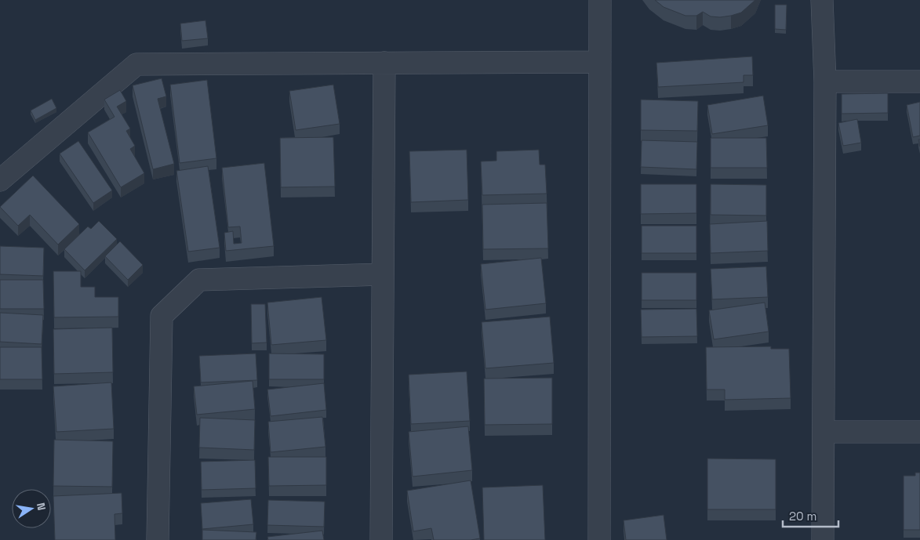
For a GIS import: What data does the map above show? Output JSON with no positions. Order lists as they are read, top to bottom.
{
  "scale_bar": "20 m",
  "north": "right"
}
